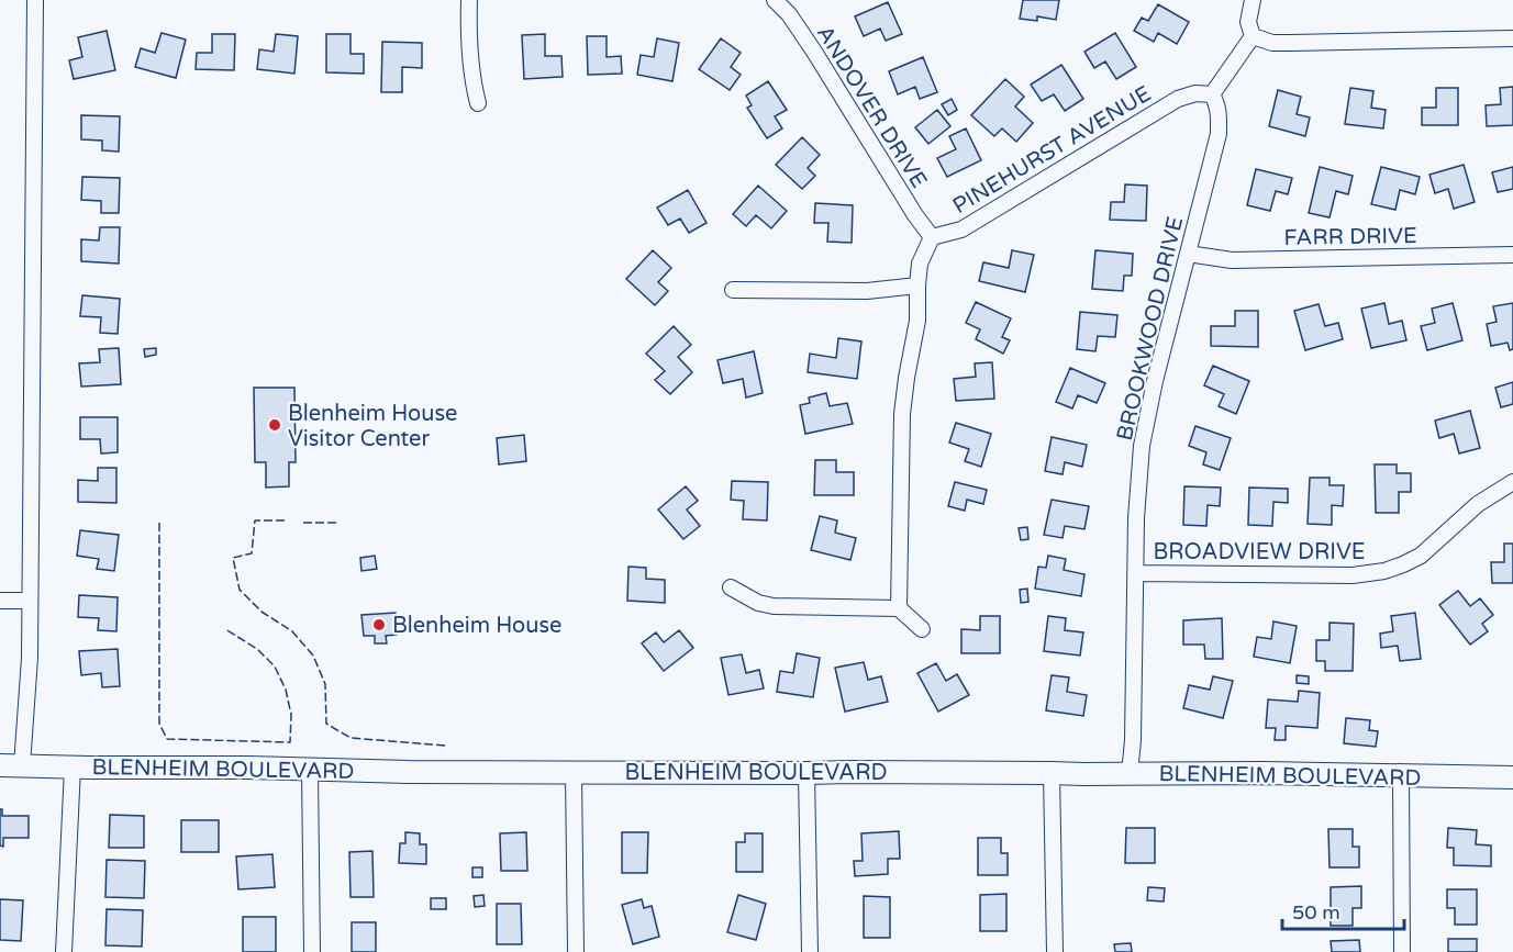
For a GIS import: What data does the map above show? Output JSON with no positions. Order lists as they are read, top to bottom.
{
  "streets": {
    "main road": ["BLENHEIM BOULEVARD"],
    "street": [
      "ANDOVER DRIVE",
      "PINEHURST AVENUE",
      "FARR DRIVE",
      "BROOKWOOD DRIVE",
      "BROADVIEW DRIVE"
    ]
  },
  "crossings": [
    ["ANDOVER DRIVE", "PINEHURST AVENUE"],
    ["PINEHURST AVENUE", "BROOKWOOD DRIVE"],
    ["FARR DRIVE", "BROOKWOOD DRIVE"],
    ["BROOKWOOD DRIVE", "BROADVIEW DRIVE"],
    ["BROOKWOOD DRIVE", "BLENHEIM BOULEVARD"]
  ],
  "places": ["Blenheim House Visitor Center", "Blenheim House"],
  "scale_bar": "50 m"
}
